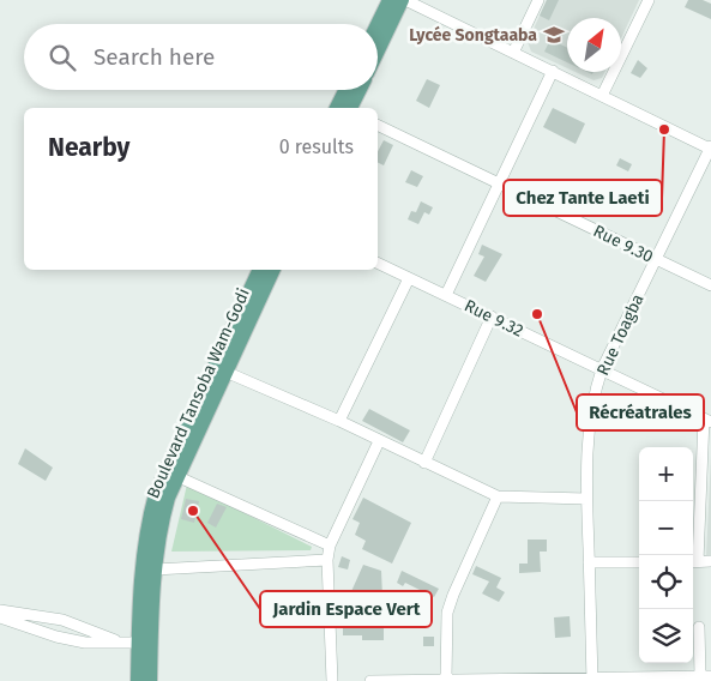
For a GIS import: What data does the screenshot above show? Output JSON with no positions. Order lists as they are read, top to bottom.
{
  "streets": {
    "main road": ["Boulevard Tansoba Wam-Godi"],
    "street": ["Rue 9.30", "Rue 9.32", "Rue Toagba"]
  },
  "crossings": [
    ["Rue 9.30", "Rue Toagba"],
    ["Rue 9.32", "Rue Toagba"]
  ],
  "places": {
    "school or university": ["Lycée Songtaaba"],
    "other": ["Chez Tante Laeti", "Récréatrales", "Jardin Espace Vert"]
  },
  "north": "top right",
  "page": {
    "search": "Search here",
    "heading": ["Nearby", "0 results"],
    "map_buttons": ["+", "−"]
  }
}
